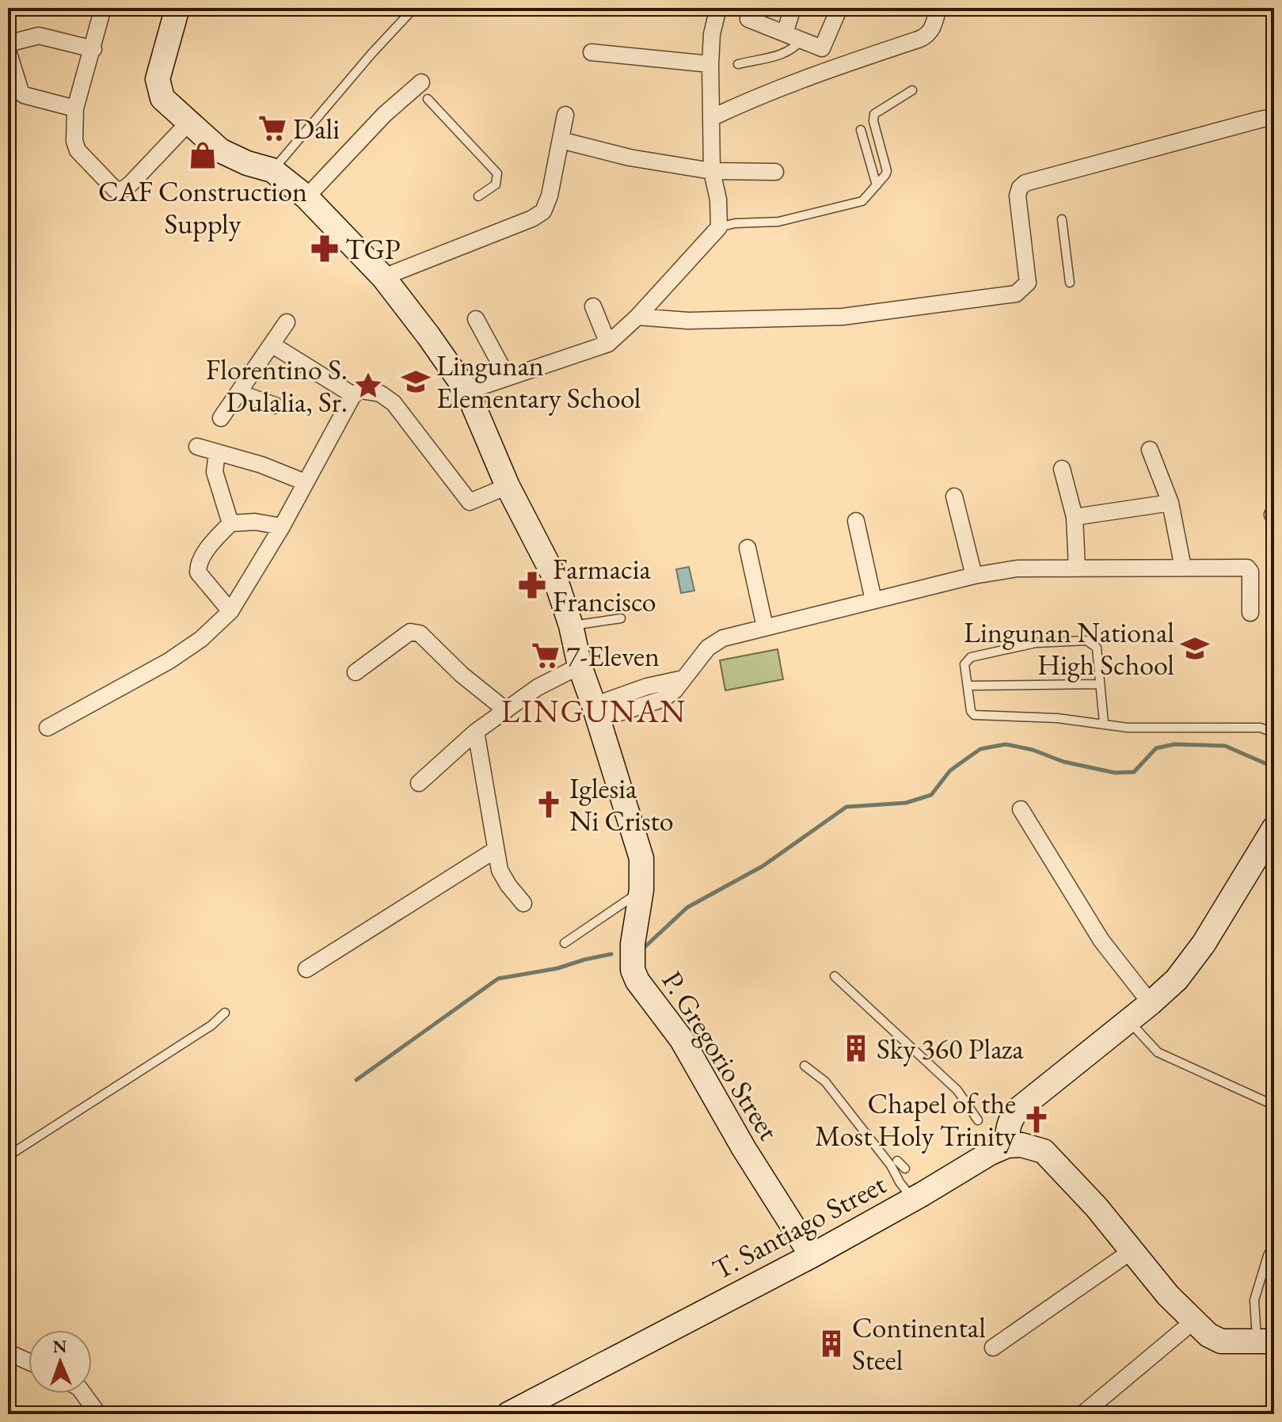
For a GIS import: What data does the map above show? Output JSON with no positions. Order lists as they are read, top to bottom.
{
  "streets": {
    "street": ["P. Gregorio Street", "T. Santiago Street"]
  },
  "crossings": [
    ["P. Gregorio Street", "T. Santiago Street"]
  ],
  "districts": ["LINGUNAN"],
  "places": {
    "supermarket": ["Dali", "7-Eleven"],
    "shop": ["CAF Construction Supply"],
    "pharmacy": ["TGP", "Farmacia Francisco"],
    "school or university": ["Lingunan Elementary School", "Lingunan National High School"],
    "place": ["Florentino S. Dulalia, Sr."],
    "church": ["Iglesia Ni Cristo", "Chapel of the Most Holy Trinity"],
    "building": ["Sky 360 Plaza", "Continental Steel"]
  },
  "north": "top"
}
